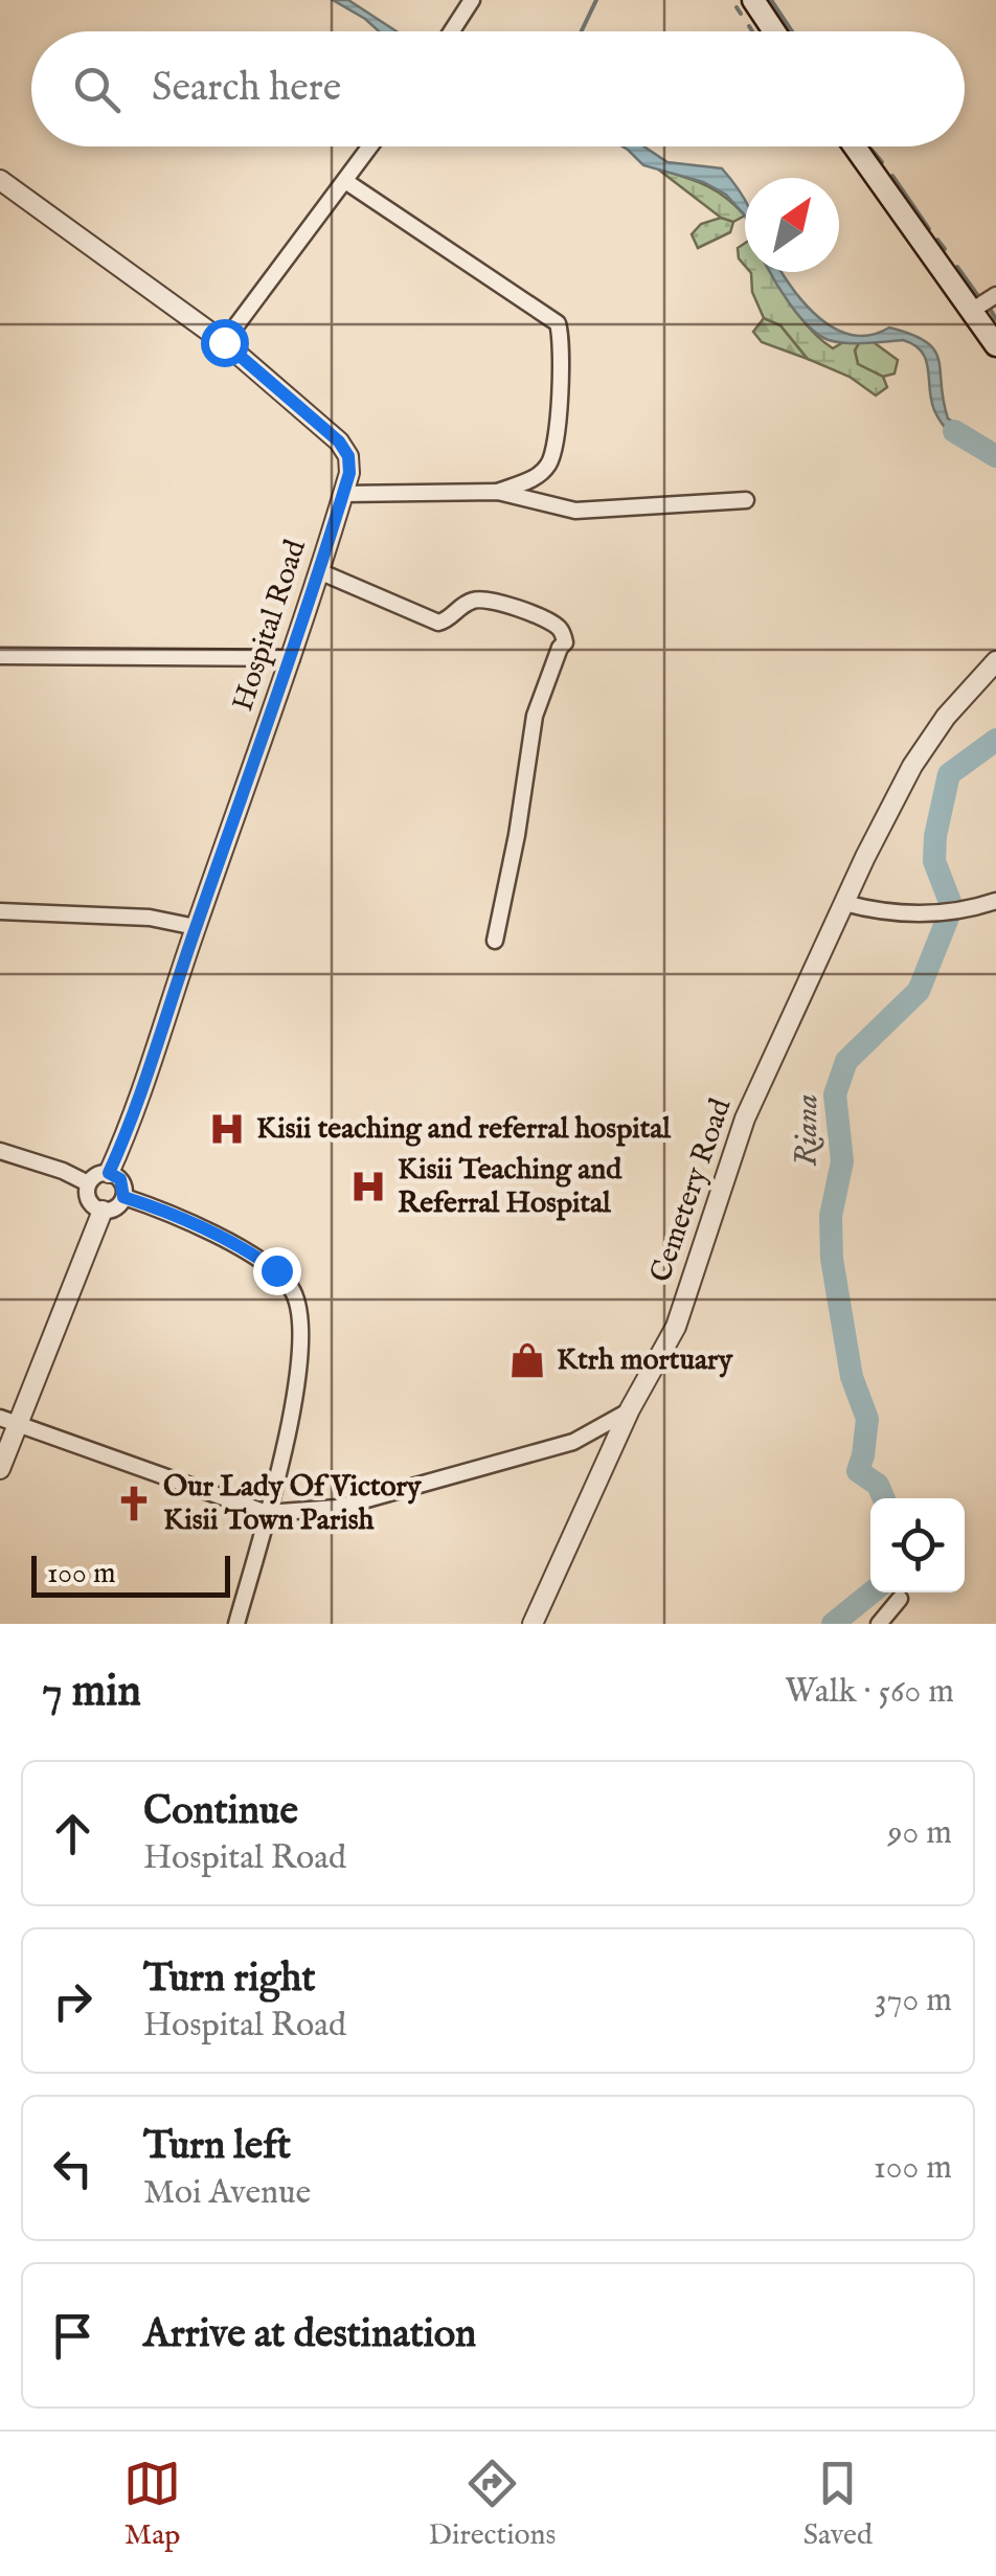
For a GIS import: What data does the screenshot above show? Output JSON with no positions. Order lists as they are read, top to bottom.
{
  "streets": {
    "street": ["Hospital Road", "Cemetery Road"]
  },
  "water": ["Riana"],
  "places": {
    "hospital": ["Kisii teaching and referral hospital", "Kisii Teaching and Referral Hospital"],
    "shop": ["Ktrh mortuary"],
    "church": ["Our Lady Of Victory Kisii Town Parish"]
  },
  "scale_bar": "100 m",
  "north": "top right",
  "page": {
    "search": "Search here",
    "scale": "100 m",
    "heading": ["7 min", "Walk · 560 m"],
    "list": [
      ["Continue", "Hospital Road", "90 m"],
      ["Turn right", "Hospital Road", "370 m"],
      ["Turn left", "Moi Avenue", "100 m"],
      "Arrive at destination"
    ],
    "nav": ["Map", "Directions", "Saved"]
  }
}
